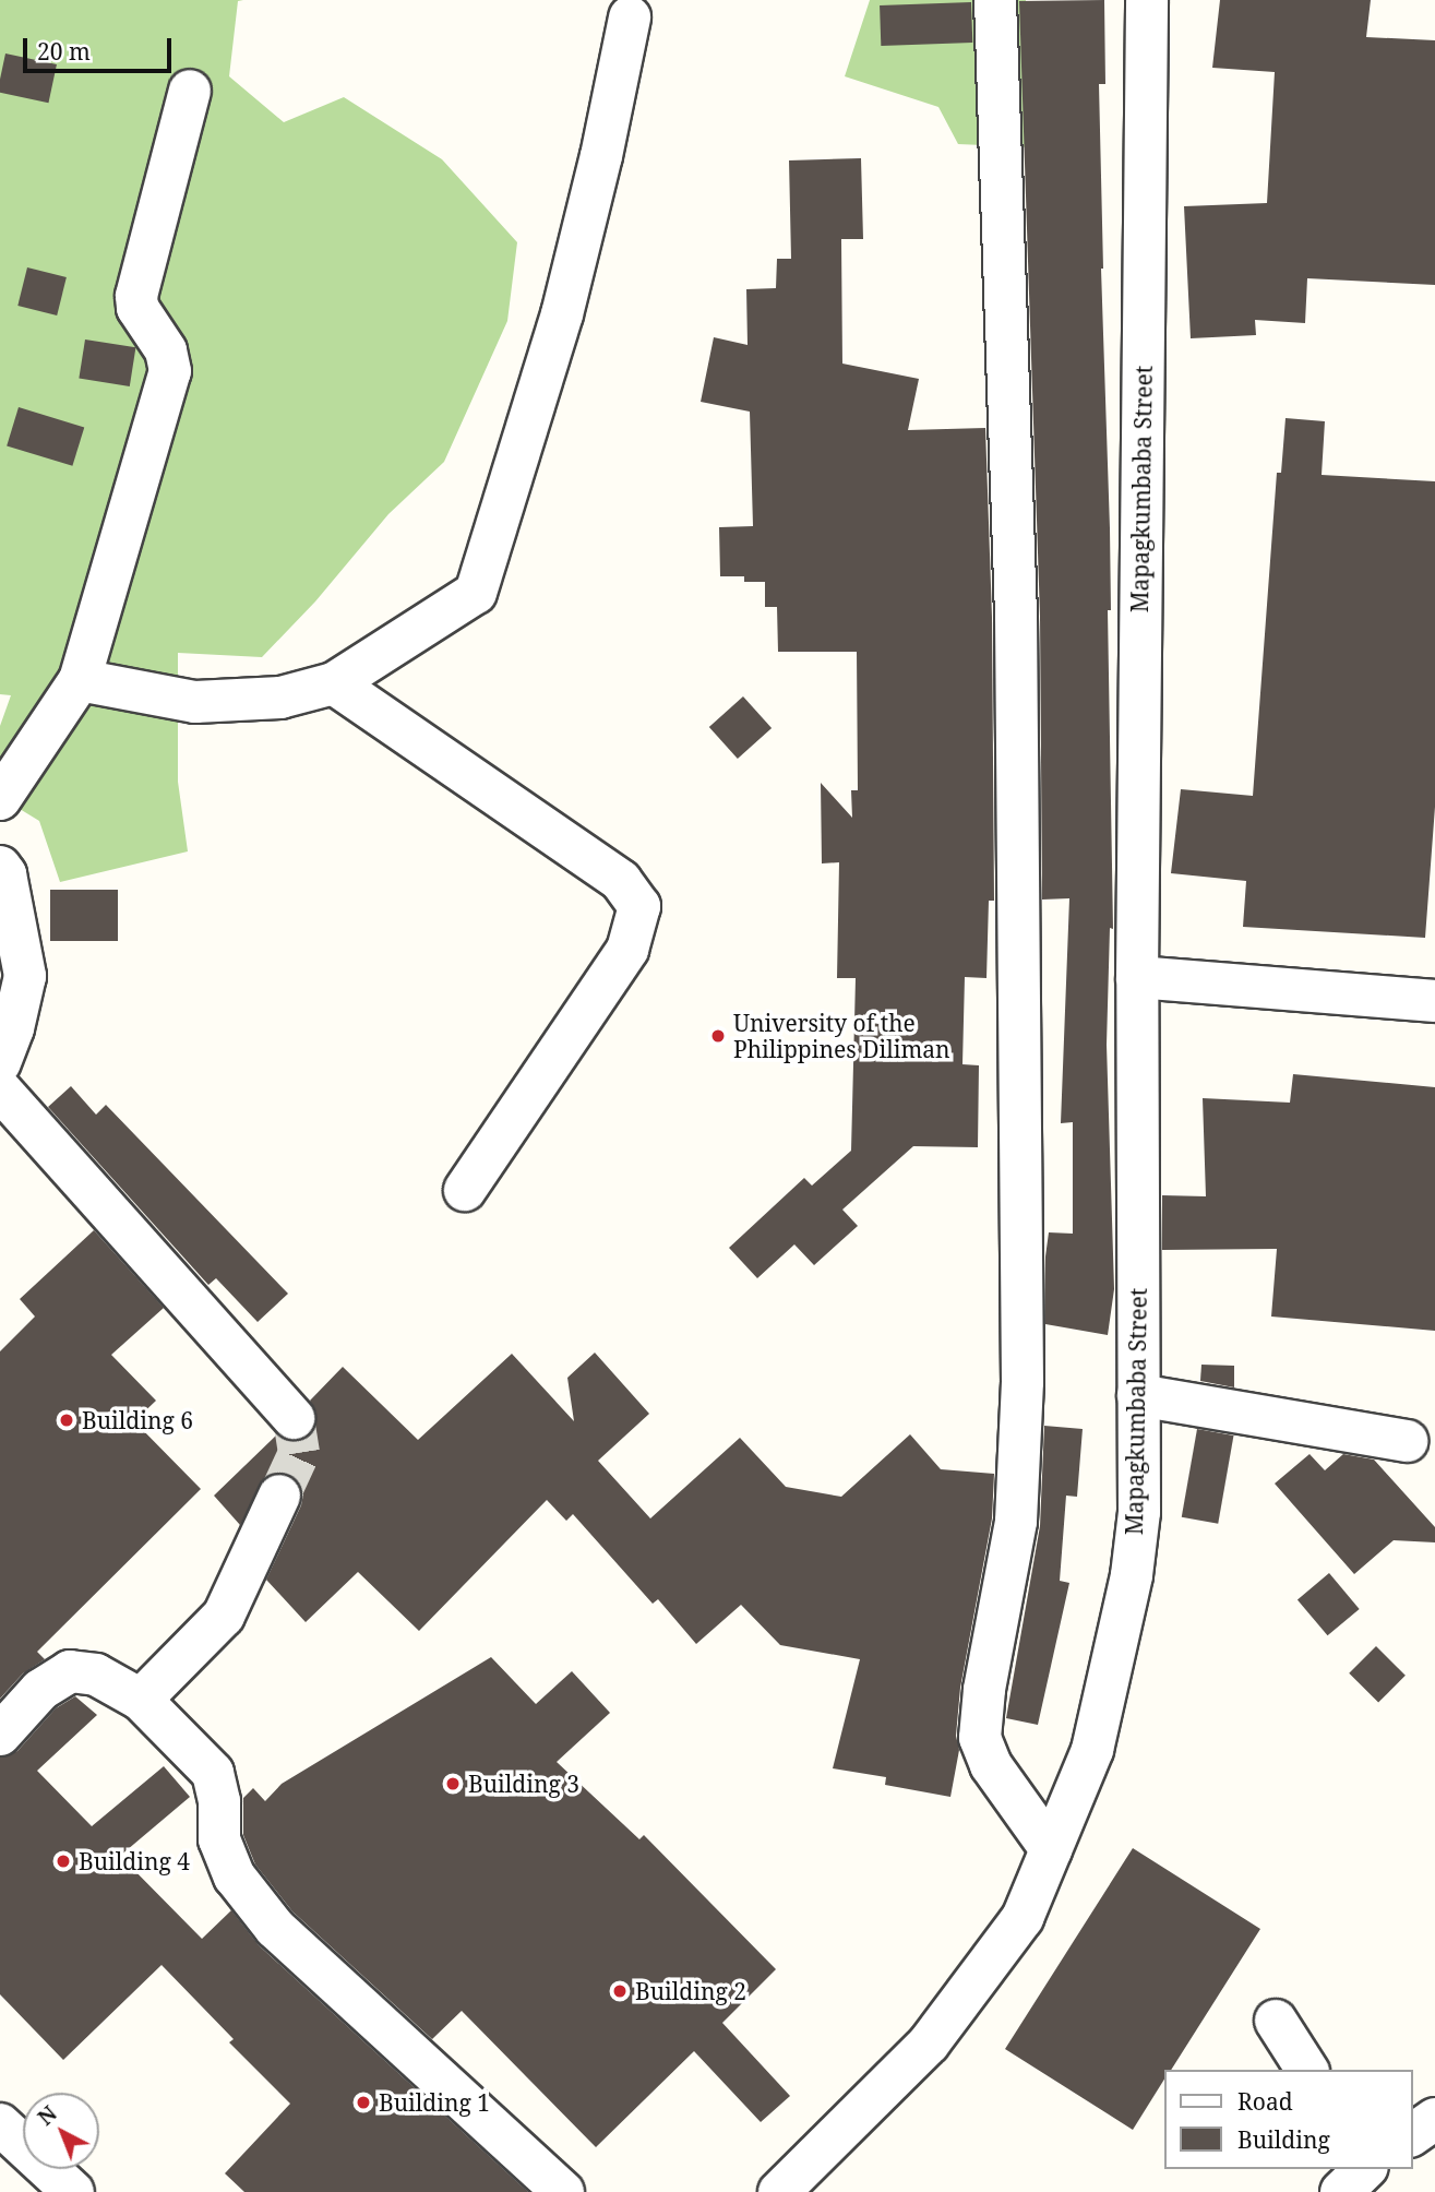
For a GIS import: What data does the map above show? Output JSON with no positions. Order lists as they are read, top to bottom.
{
  "streets": {
    "street": ["Mapagkumbaba Street"]
  },
  "places": [
    "University of the Philippines Diliman",
    "Building 6",
    "Building 3",
    "Building 4",
    "Building 2",
    "Building 1"
  ],
  "legend": ["Road", "Building"],
  "scale_bar": "20 m",
  "north": "top left"
}
